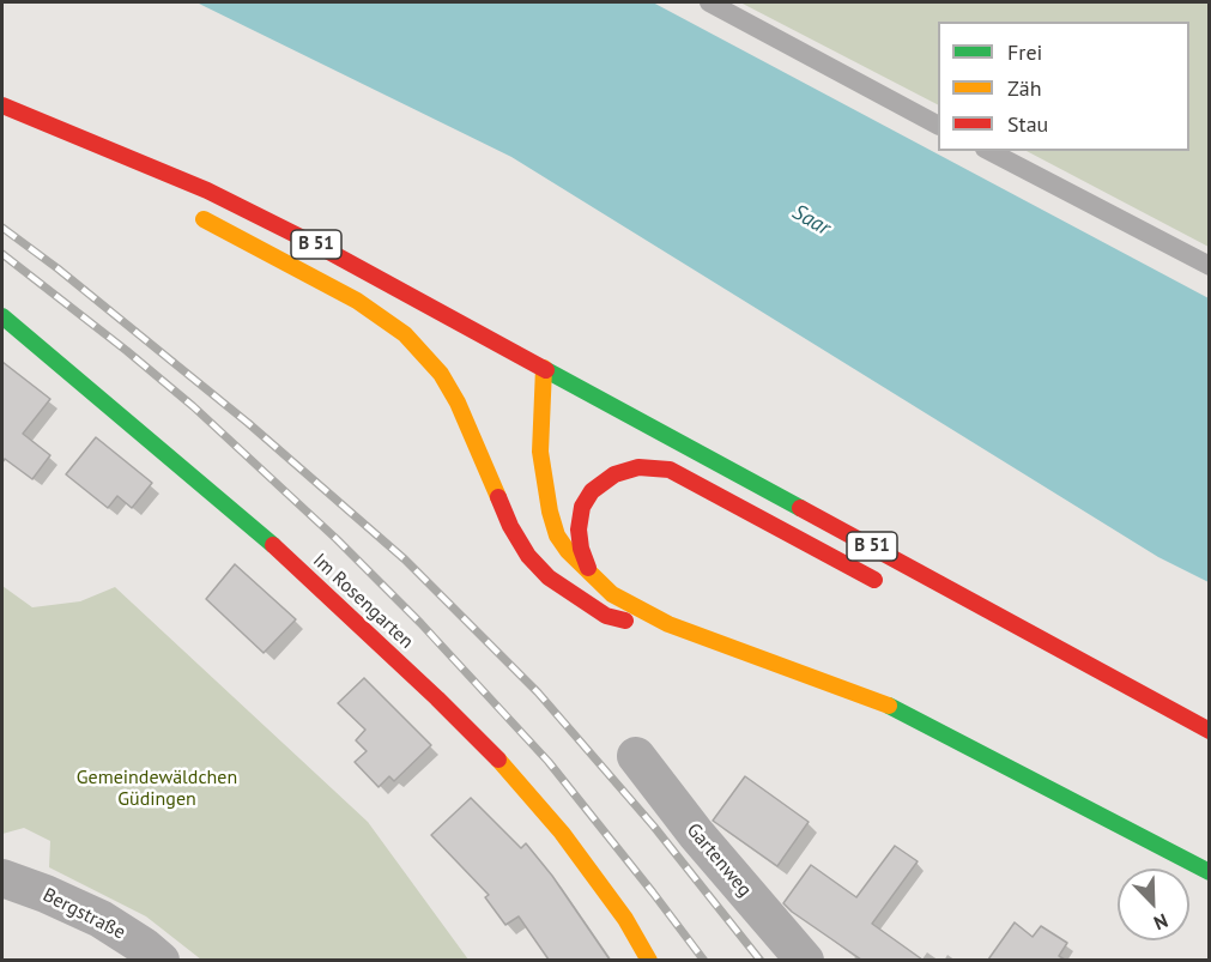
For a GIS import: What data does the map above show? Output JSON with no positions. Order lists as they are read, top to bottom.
{
  "streets": {
    "main road": ["B 51", "Im Rosengarten"],
    "street": ["Gartenweg", "Bergstraße"]
  },
  "water": ["Saar"],
  "parks": ["Gemeindewäldchen Güdingen"],
  "legend": ["Frei", "Zäh", "Stau"],
  "north": "bottom right"
}
